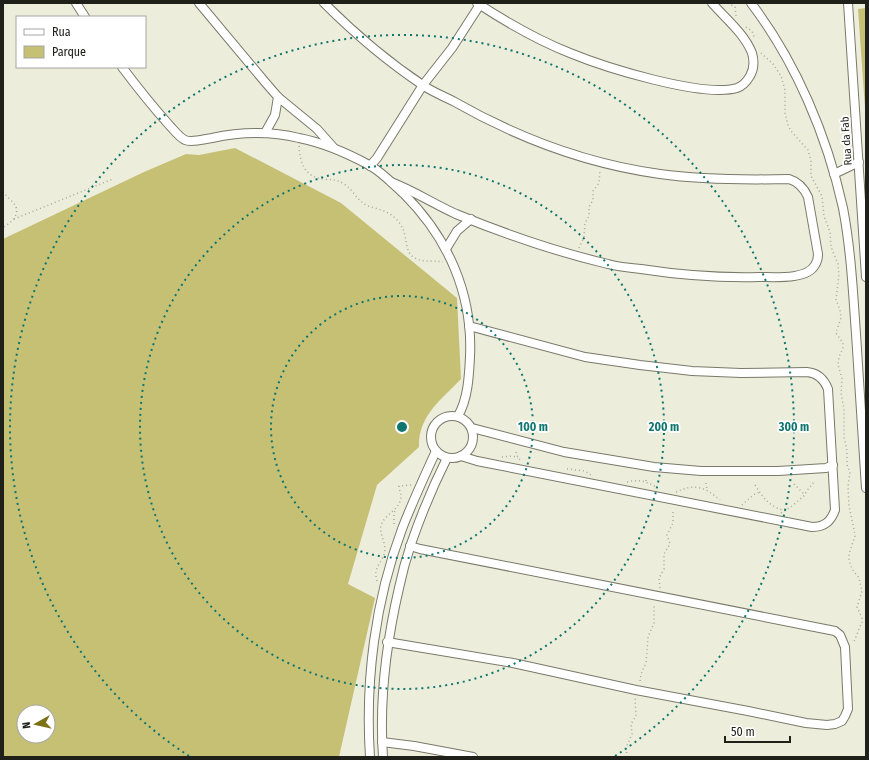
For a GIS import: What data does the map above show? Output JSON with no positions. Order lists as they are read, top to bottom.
{
  "streets": {
    "street": ["Rua da Fab"]
  },
  "legend": ["Rua", "Parque"],
  "scale_bar": "50 m",
  "north": "left",
  "rings": ["100 m", "200 m", "300 m"]
}
